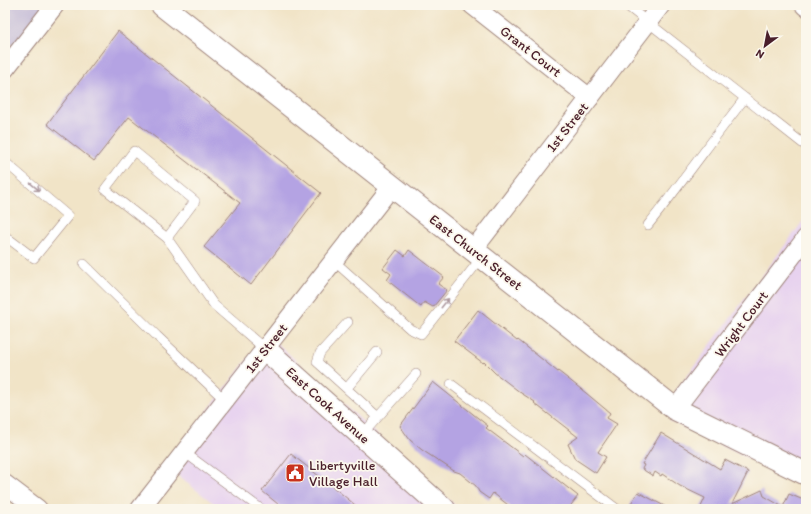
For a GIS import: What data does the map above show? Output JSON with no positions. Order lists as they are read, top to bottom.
{
  "streets": {
    "street": [
      "Grant Court",
      "1st Street",
      "East Church Street",
      "Wright Court",
      "East Cook Avenue"
    ]
  },
  "crossings": [
    ["Grant Court", "1st Street"],
    ["1st Street", "East Church Street"],
    ["1st Street", "East Cook Avenue"],
    ["East Church Street", "Wright Court"]
  ],
  "places": {
    "public building": ["Libertyville Village Hall"]
  },
  "north": "bottom left"
}
